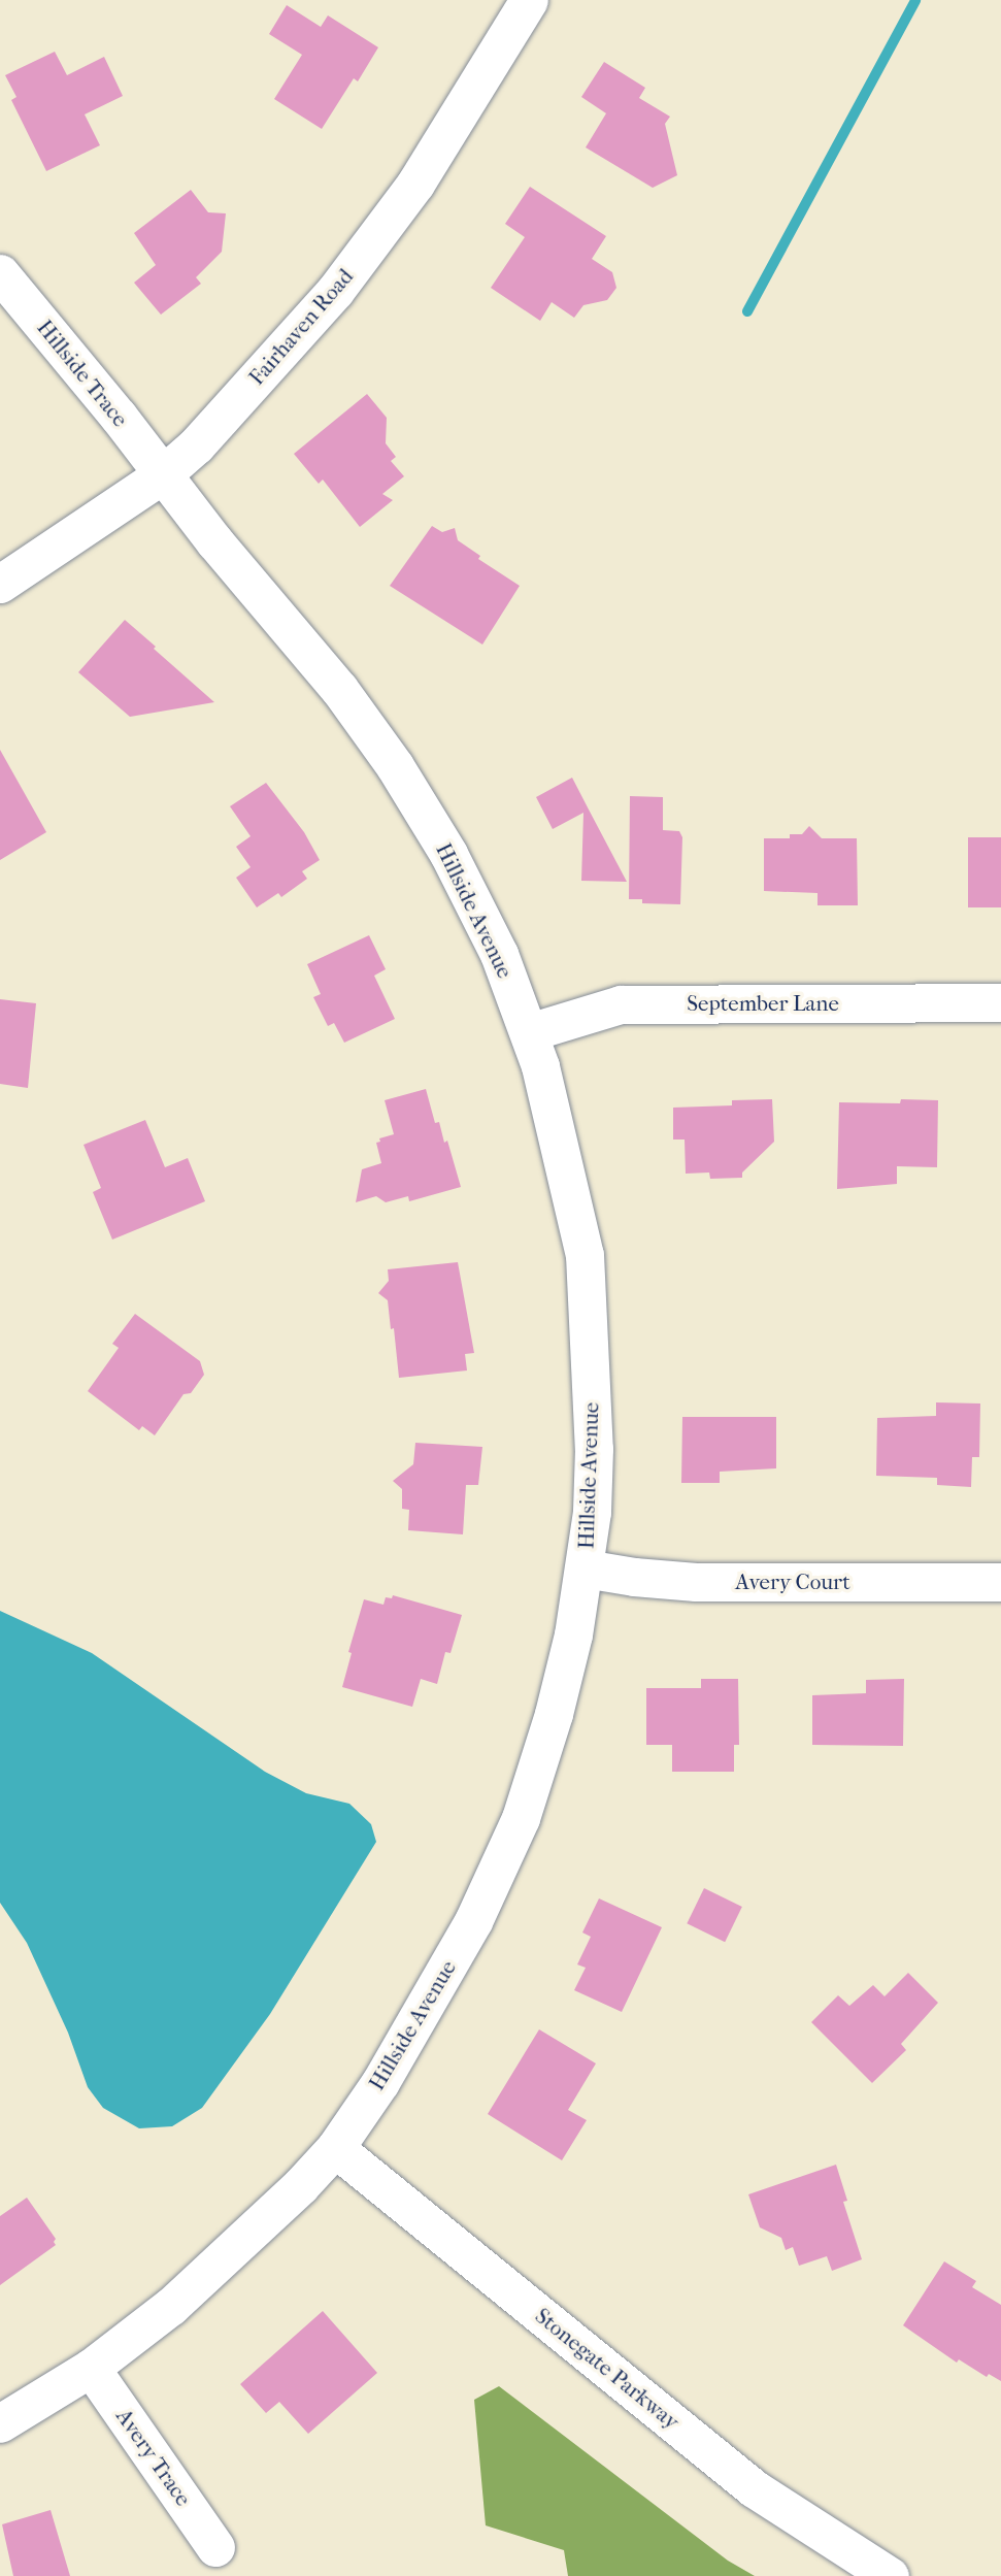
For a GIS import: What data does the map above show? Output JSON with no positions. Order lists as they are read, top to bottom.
{
  "streets": {
    "street": [
      "Fairhaven Road",
      "Hillside Trace",
      "Hillside Avenue",
      "September Lane",
      "Avery Court",
      "Stonegate Parkway",
      "Avery Trace"
    ]
  },
  "crossings": [
    ["Fairhaven Road", "Hillside Trace"],
    ["Fairhaven Road", "Hillside Avenue"],
    ["Hillside Trace", "Hillside Avenue"],
    ["Hillside Avenue", "September Lane"],
    ["Hillside Avenue", "Avery Court"],
    ["Hillside Avenue", "Stonegate Parkway"],
    ["Hillside Avenue", "Avery Trace"]
  ]
}
